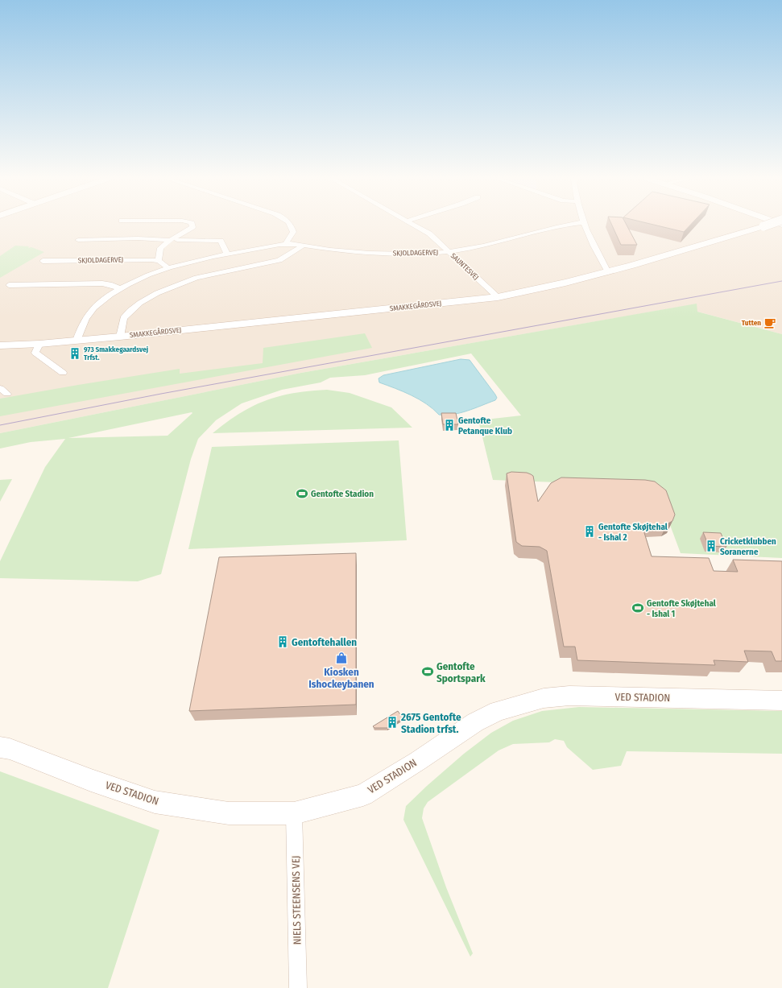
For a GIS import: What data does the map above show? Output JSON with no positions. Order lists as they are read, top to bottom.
{
  "streets": {
    "street": [
      "SKJOLDAGERVEJ",
      "SAUNTESVEJ",
      "SMAKKEGÅRDSVEJ",
      "VED STADION",
      "NIELS STEENSENS VEJ"
    ]
  },
  "crossings": [
    ["SKJOLDAGERVEJ", "SAUNTESVEJ"],
    ["SKJOLDAGERVEJ", "SMAKKEGÅRDSVEJ"],
    ["SAUNTESVEJ", "SMAKKEGÅRDSVEJ"],
    ["VED STADION", "NIELS STEENSENS VEJ"]
  ],
  "places": {
    "cafe": ["Tutten"],
    "building": [
      "973 Smakkegaardsvej Trfst.",
      "Gentofte Petanque Klub",
      "Gentofte Skøjtehal - Ishal 2",
      "Cricketklubben Soranerne",
      "Gentoftehallen",
      "2675 Gentofte Stadion trfst."
    ],
    "sports": ["Gentofte Stadion", "Gentofte Skøjtehal - Ishal 1", "Gentofte Sportspark"],
    "shop": ["Kiosken Ishockeybanen"]
  }
}
